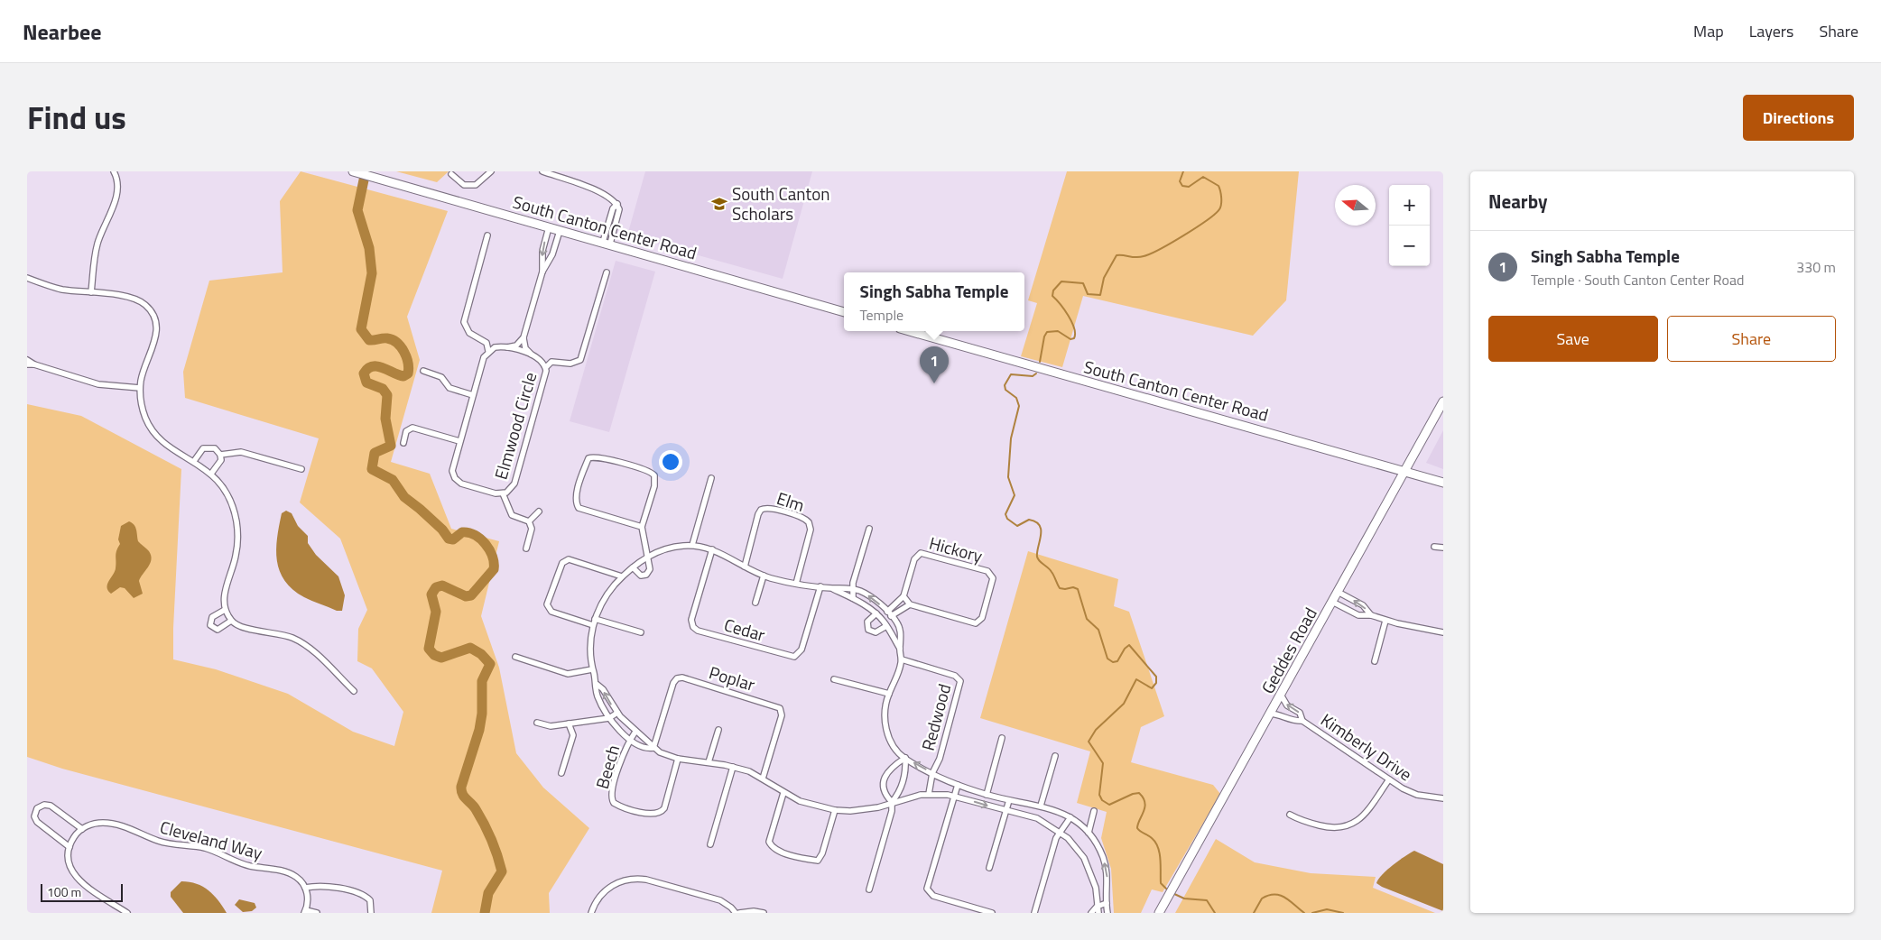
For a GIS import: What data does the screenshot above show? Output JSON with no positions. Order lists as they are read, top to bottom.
{
  "streets": {
    "main road": ["South Canton Center Road", "Geddes Road"],
    "street": [
      "Elmwood Circle",
      "Elm",
      "Hickory",
      "Cedar",
      "Poplar",
      "Redwood",
      "Kimberly Drive",
      "Beech",
      "Cleveland Way"
    ]
  },
  "crossings": [
    ["South Canton Center Road", "Geddes Road"],
    ["Geddes Road", "Kimberly Drive"]
  ],
  "places": {
    "school or university": ["South Canton Scholars"]
  },
  "scale_bar": "100 m",
  "north": "left",
  "page": {
    "header": "Nearbee",
    "nav": ["Map", "Layers", "Share"],
    "title": "Find us",
    "buttons": [
      "Directions",
      ["Save", "Share"]
    ],
    "heading": "Nearby",
    "map_buttons": ["+", "−"],
    "list": [
      {
        "mark": "1",
        "name": "Singh Sabha Temple",
        "note": "Temple · South Canton Center Road",
        "value": "330 m"
      }
    ],
    "popup": ["Singh Sabha Temple", "Temple"],
    "pins": "1",
    "scale": "100 m"
  }
}
